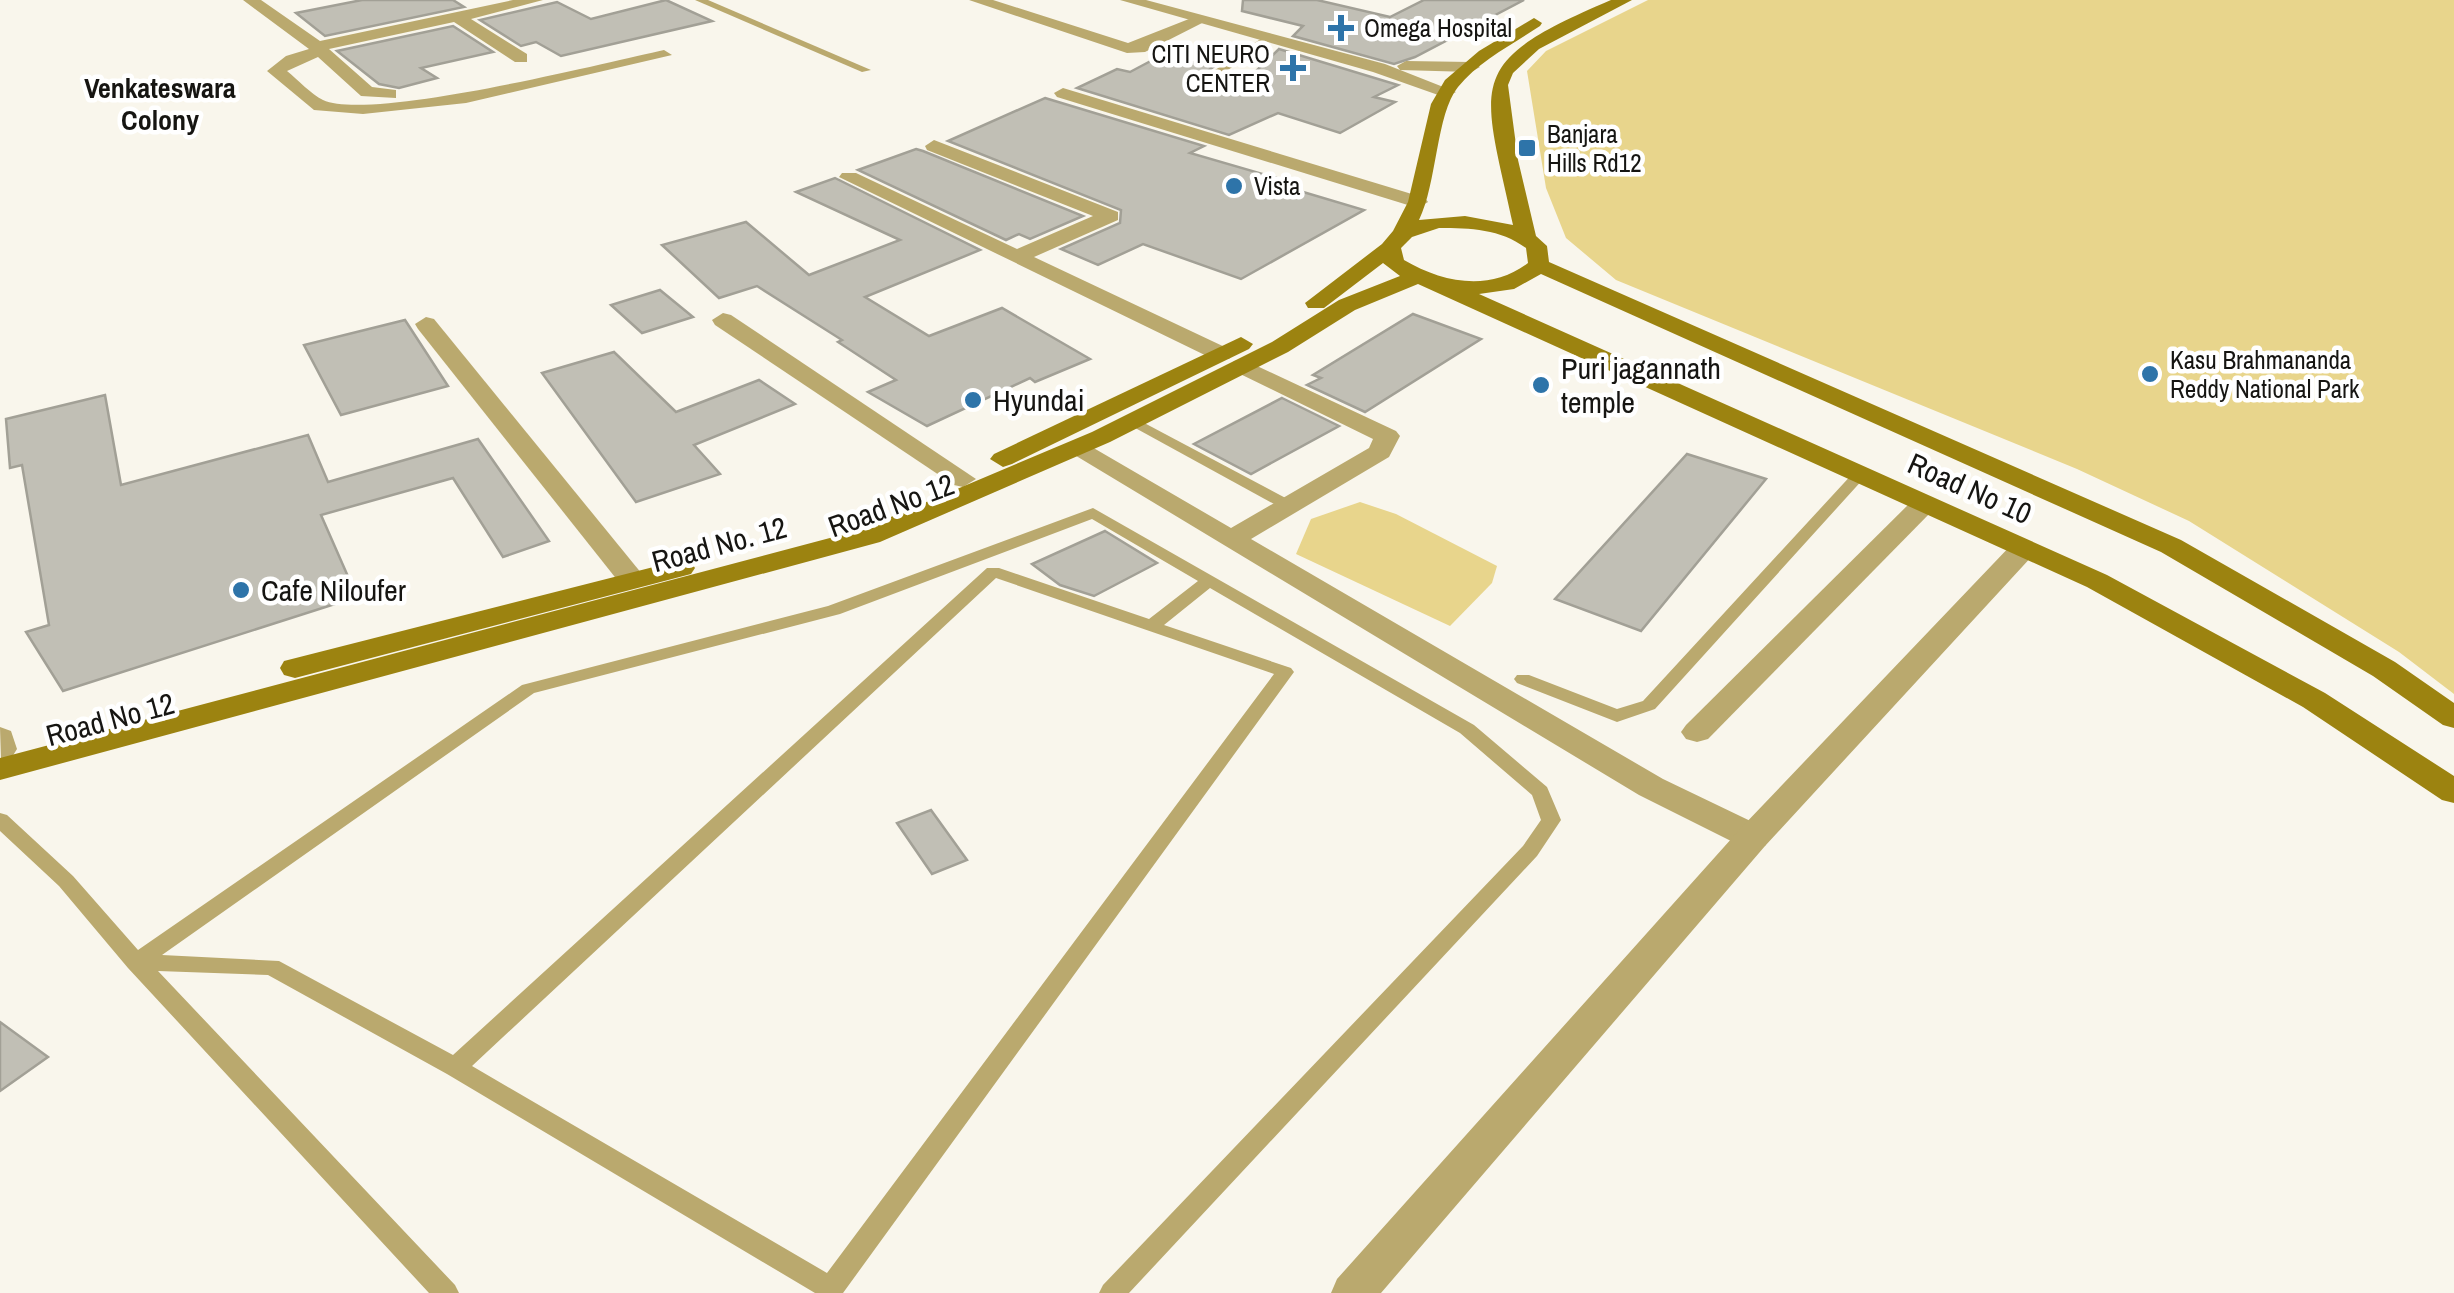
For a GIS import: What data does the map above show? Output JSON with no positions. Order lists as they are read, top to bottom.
{
  "streets": {
    "main road": ["Road No 10", "Road No 12", "Road No. 12"]
  },
  "crossings": [
    ["Road No 10", "Road No. 12"],
    ["Road No 12", "Road No. 12"]
  ],
  "districts": ["Venkateswara Colony"],
  "places": {
    "health": ["Omega Hospital", "CITI NEURO CENTER"],
    "transit": ["Banjara Hills Rd12"],
    "other": [
      "Vista",
      "Kasu Brahmananda Reddy National Park",
      "Puri jagannath temple",
      "Hyundai",
      "Cafe Niloufer"
    ]
  }
}
